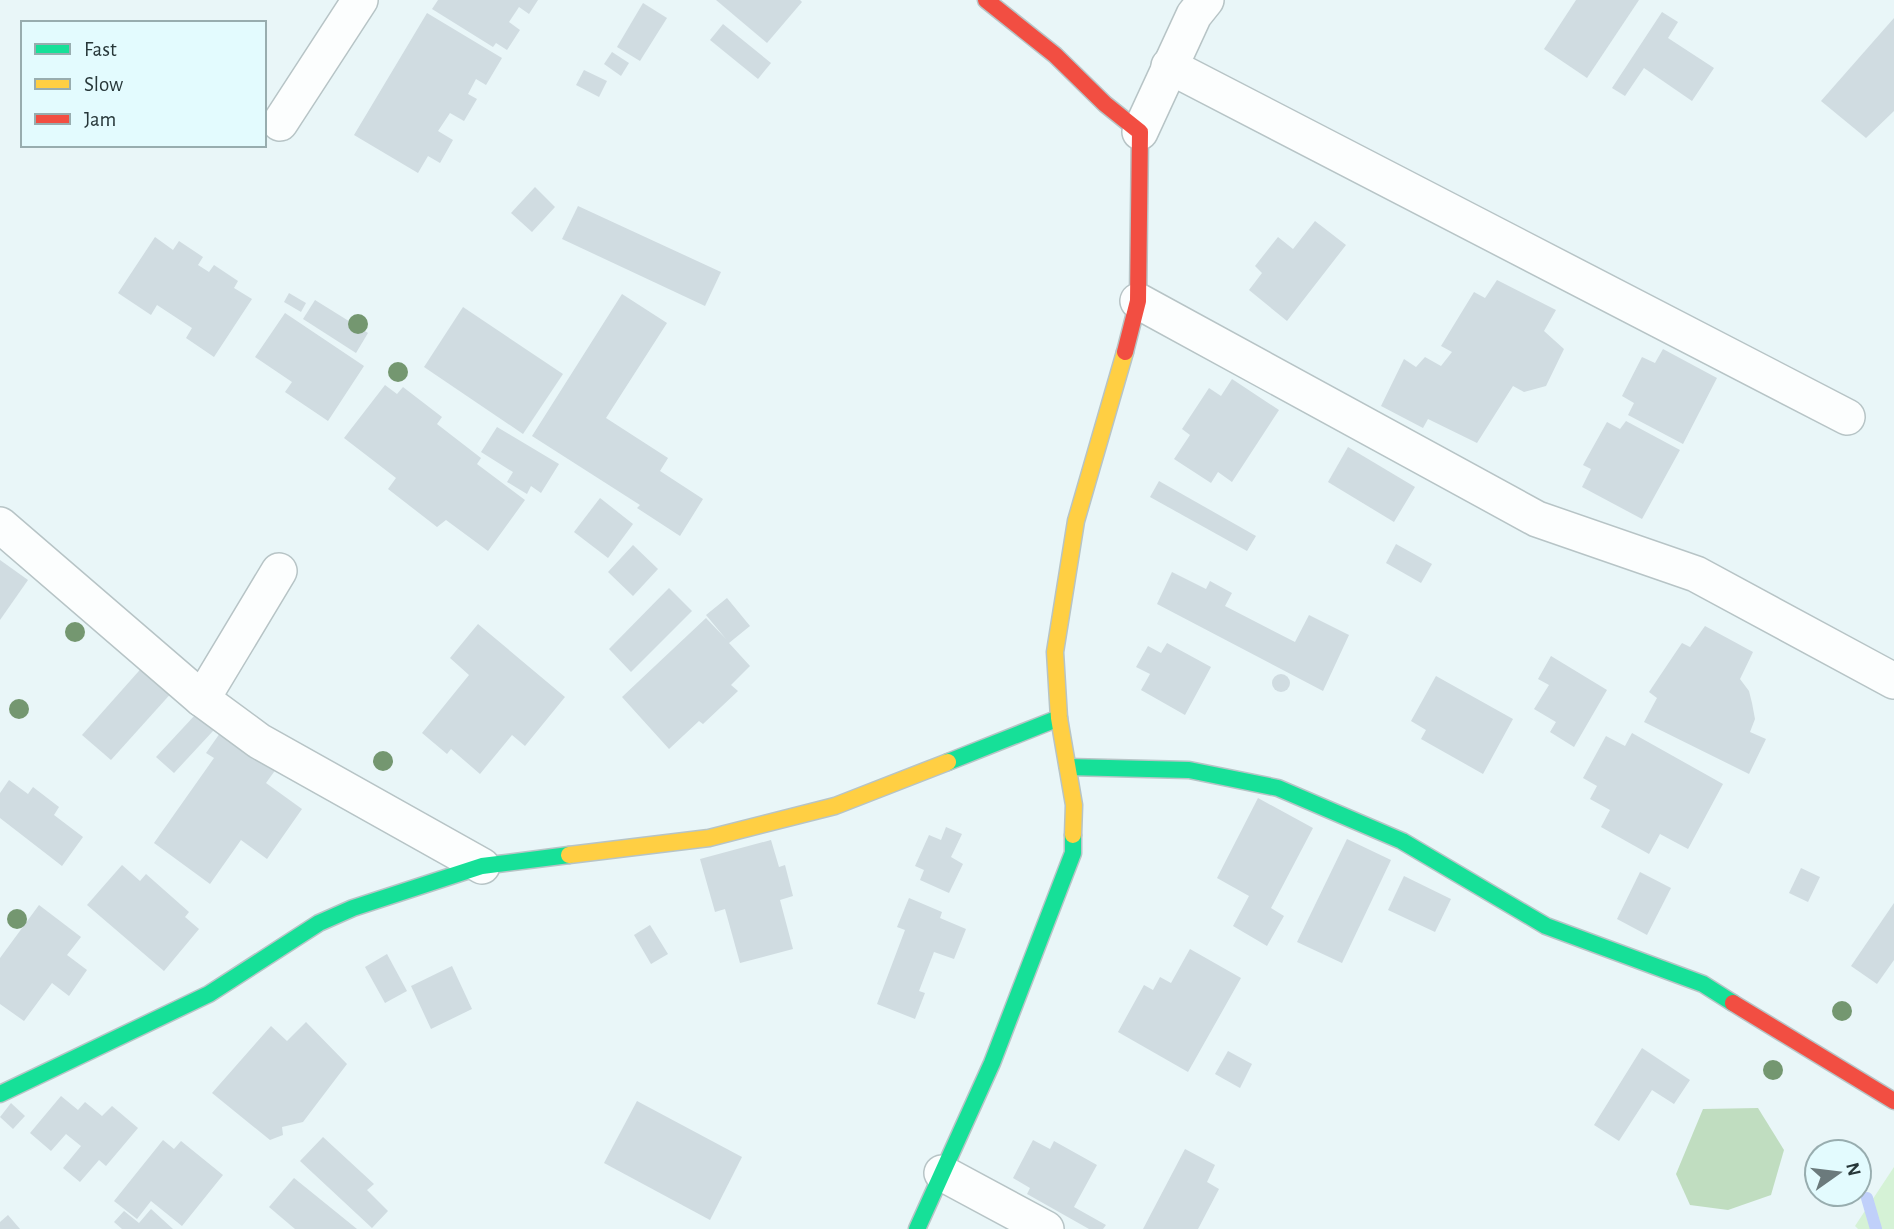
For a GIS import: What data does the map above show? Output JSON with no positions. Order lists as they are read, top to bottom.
{
  "legend": ["Fast", "Slow", "Jam"],
  "north": "right"
}
